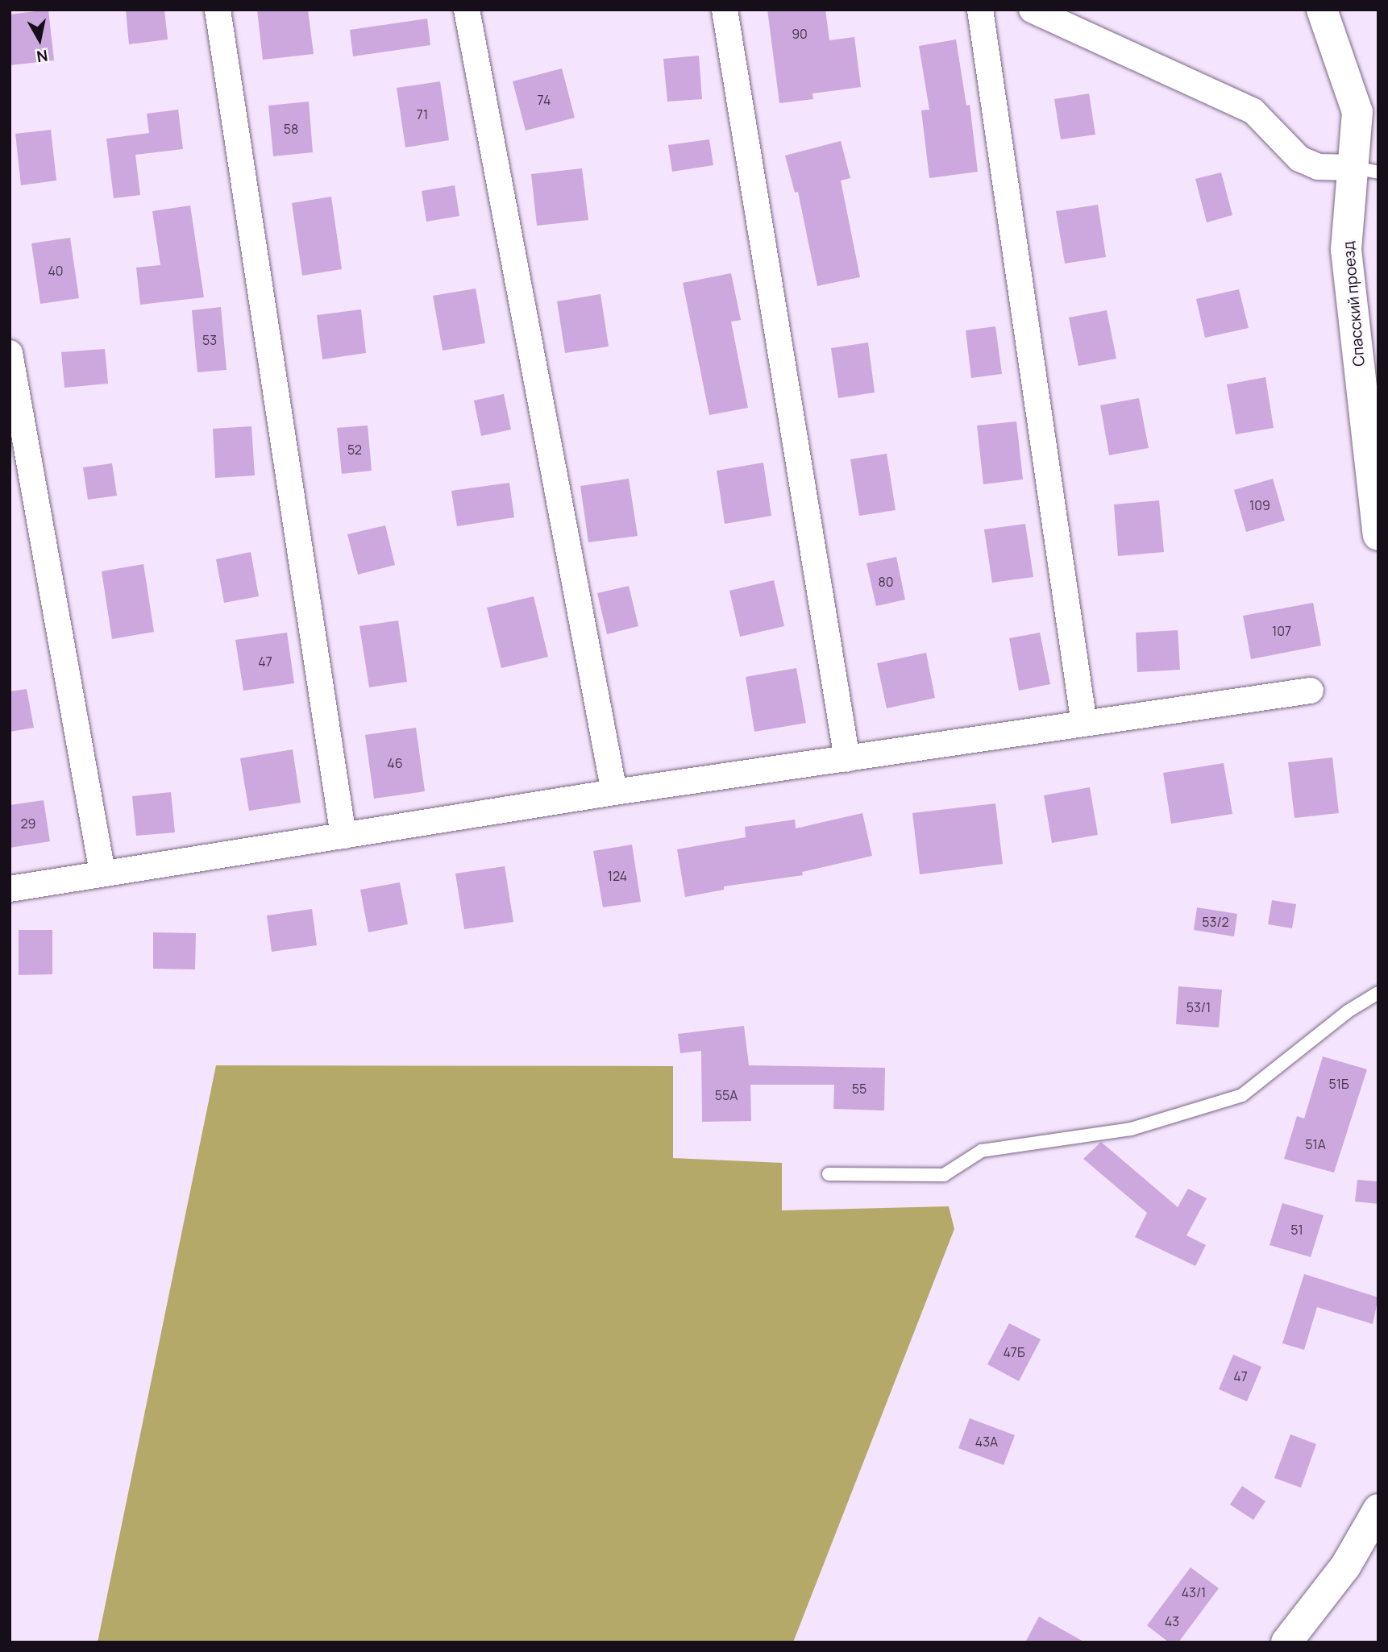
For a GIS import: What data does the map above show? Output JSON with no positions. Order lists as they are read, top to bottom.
{
  "streets": {
    "street": ["Спасский проезд"]
  },
  "house_numbers": [
    "90",
    "74",
    "71",
    "58",
    "40",
    "53",
    "52",
    "109",
    "80",
    "107",
    "47",
    "46",
    "29",
    "124",
    "53/2",
    "53/1",
    "51Б",
    "55",
    "55А",
    "51А",
    "51",
    "47Б",
    "47",
    "43А",
    "43/1",
    "43"
  ],
  "north": "bottom"
}
